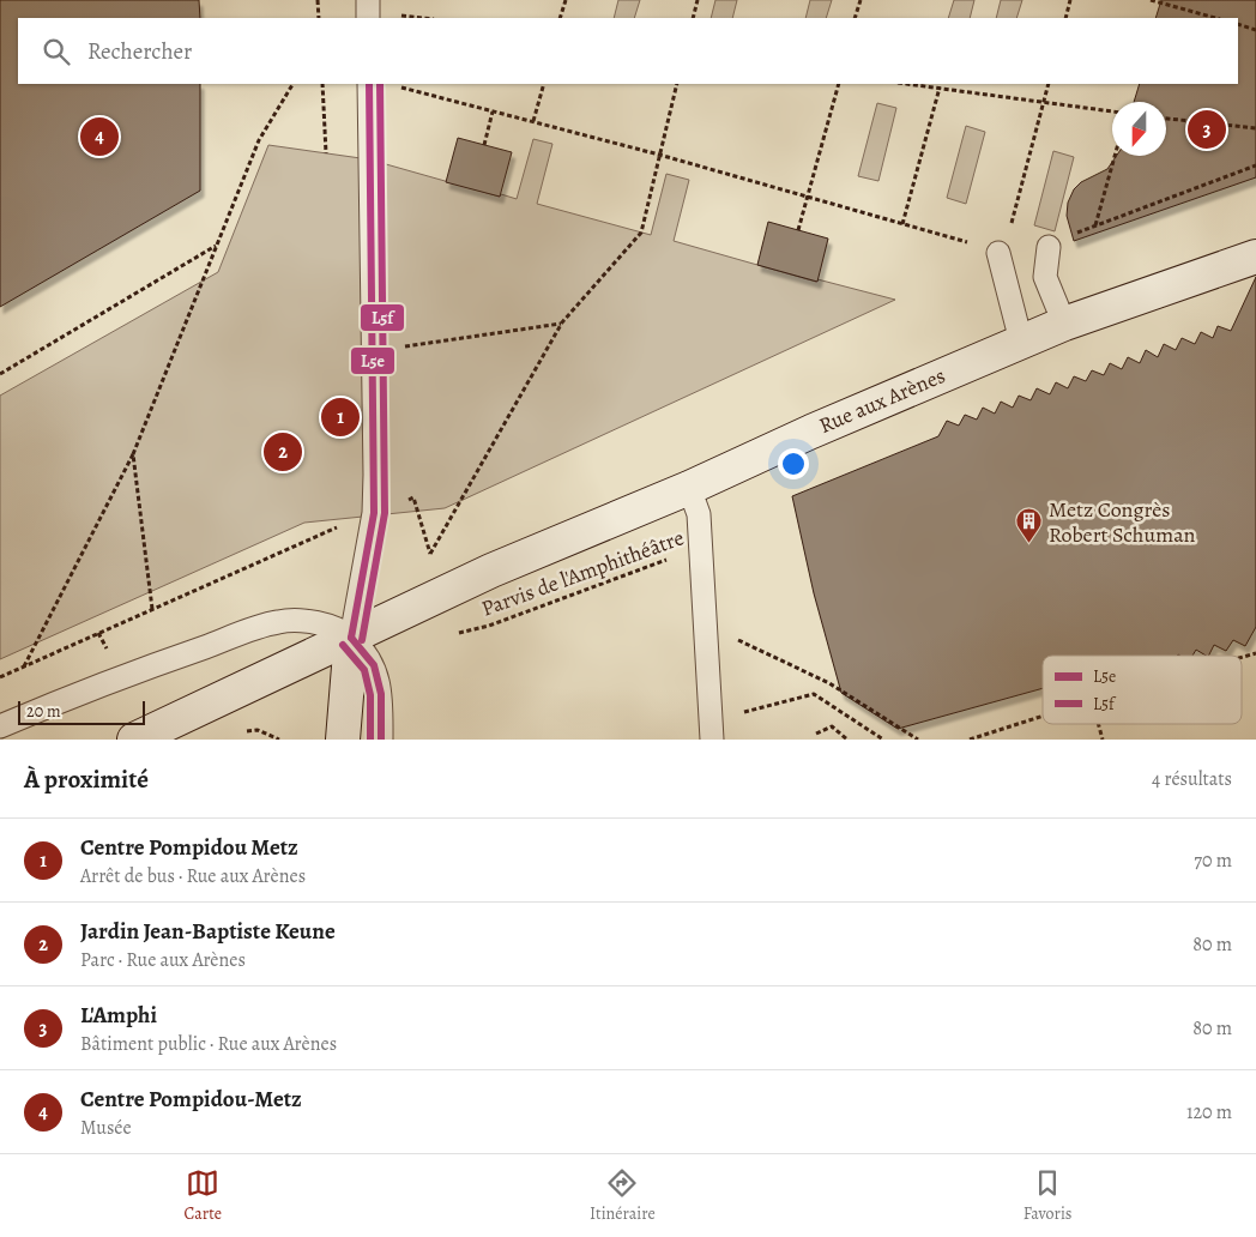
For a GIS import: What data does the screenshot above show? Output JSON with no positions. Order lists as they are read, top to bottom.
{
  "streets": {
    "main road": ["Rue aux Arènes"],
    "path": ["Parvis de l'Amphithéâtre"]
  },
  "places": {
    "building": ["Metz Congrès Robert Schuman"]
  },
  "lines": ["transit line L5e", "transit line L5f"],
  "legend": ["L5e", "L5f"],
  "scale_bar": "20 m",
  "north": "bottom",
  "page": {
    "search": "Rechercher",
    "pins": [
      "3",
      "4",
      "1",
      "2"
    ],
    "scale": "20 m",
    "heading": ["À proximité", "4 résultats"],
    "list": [
      {
        "mark": "1",
        "name": "Centre Pompidou Metz",
        "note": "Arrêt de bus · Rue aux Arènes",
        "value": "70 m"
      },
      {
        "mark": "2",
        "name": "Jardin Jean-Baptiste Keune",
        "note": "Parc · Rue aux Arènes",
        "value": "80 m"
      },
      {
        "mark": "3",
        "name": "L'Amphi",
        "note": "Bâtiment public · Rue aux Arènes",
        "value": "80 m"
      },
      {
        "mark": "4",
        "name": "Centre Pompidou-Metz",
        "note": "Musée",
        "value": "120 m"
      }
    ],
    "nav": ["Carte", "Itinéraire", "Favoris"]
  }
}
